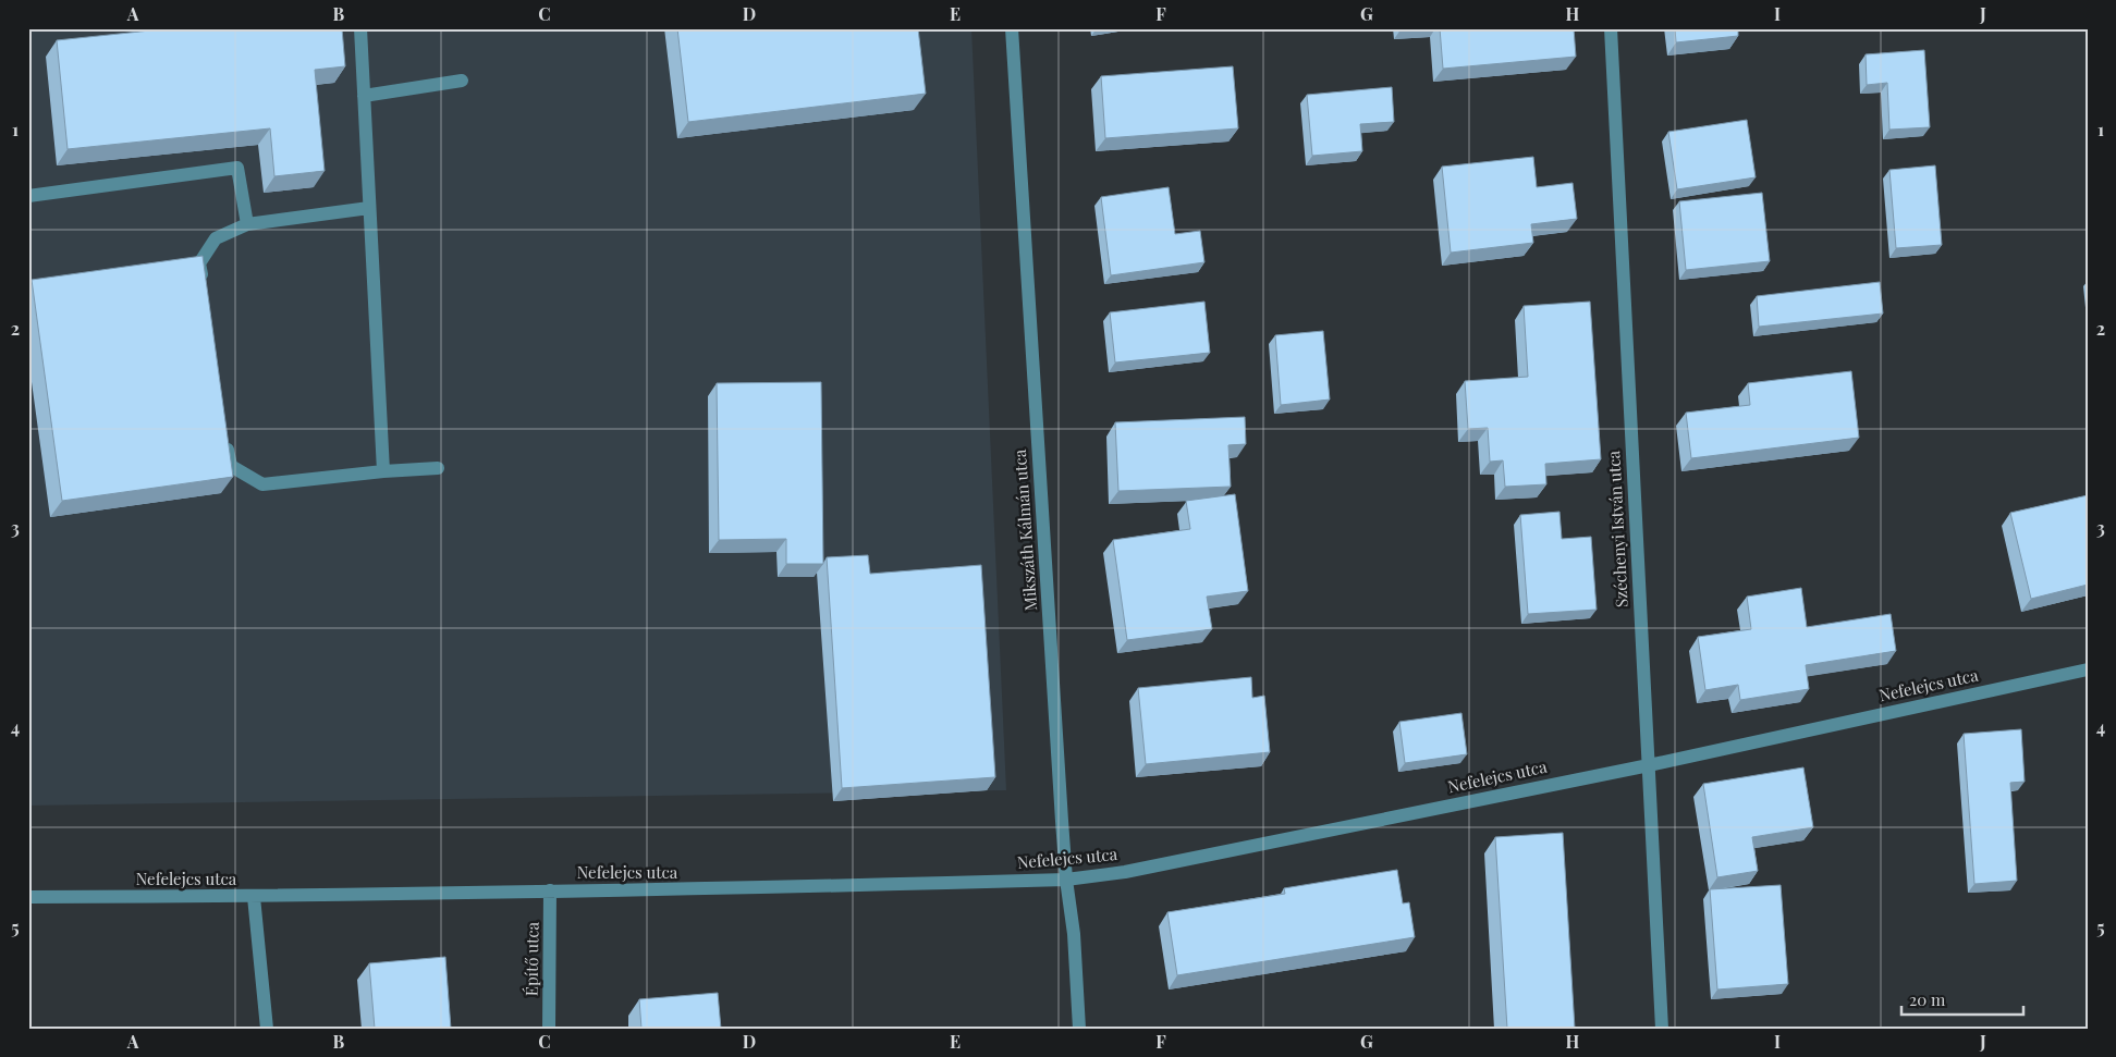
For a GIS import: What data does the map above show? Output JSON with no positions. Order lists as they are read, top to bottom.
{
  "streets": {
    "street": [
      "Széchenyi István utca",
      "Mikszáth Kálmán utca",
      "Nefelejcs utca",
      "Építő utca"
    ]
  },
  "crossings": [
    ["Széchenyi István utca", "Nefelejcs utca"],
    ["Mikszáth Kálmán utca", "Nefelejcs utca"],
    ["Nefelejcs utca", "Építő utca"]
  ],
  "scale_bar": "20 m",
  "grid": {
    "columns": [
      "A",
      "B",
      "C",
      "D",
      "E",
      "F",
      "G",
      "H",
      "I",
      "J"
    ],
    "rows": [
      "1",
      "2",
      "3",
      "4",
      "5"
    ]
  }
}
